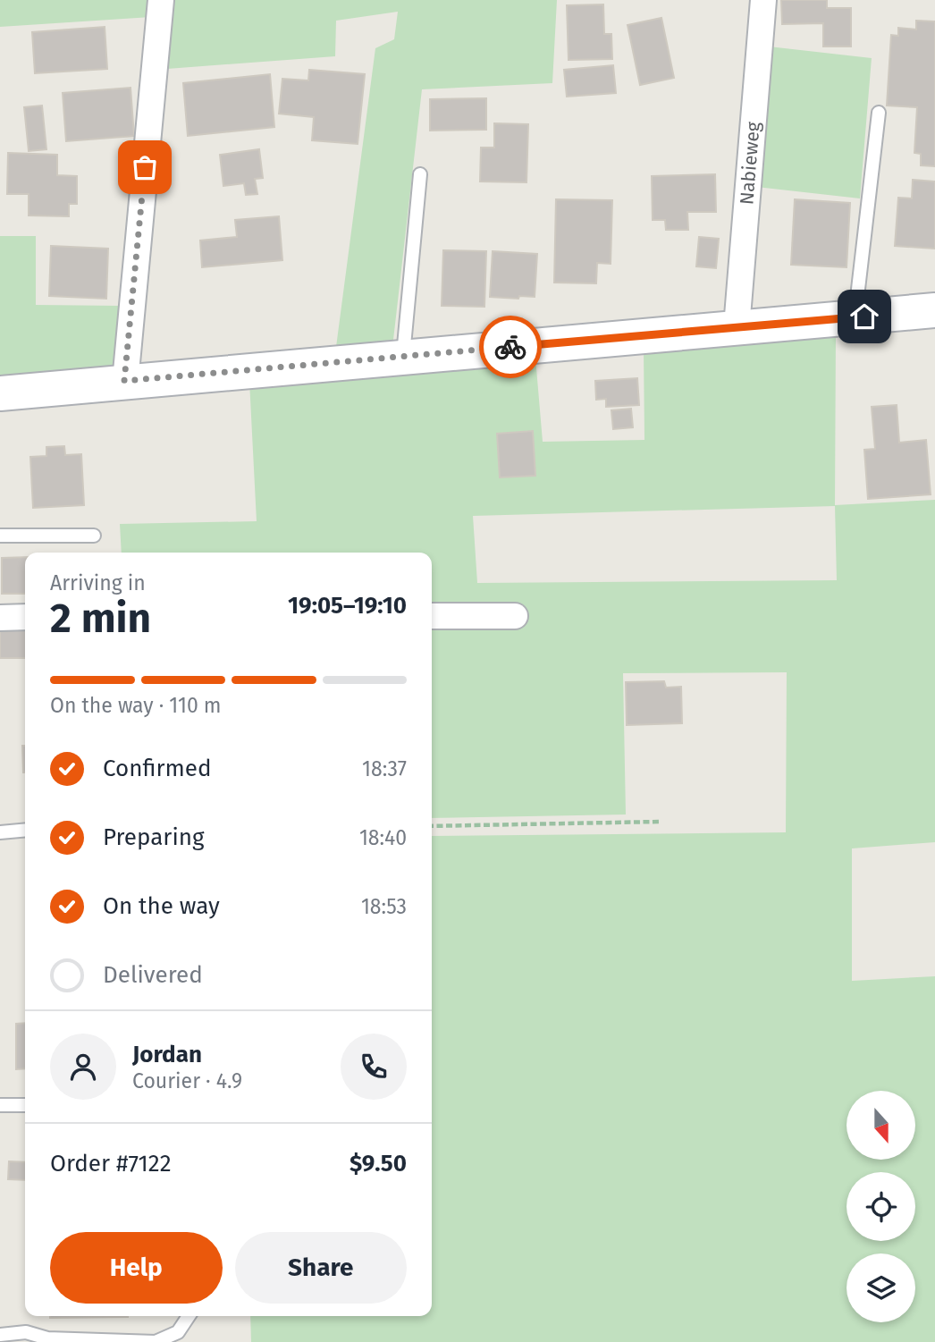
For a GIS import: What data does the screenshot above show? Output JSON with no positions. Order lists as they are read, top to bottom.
{
  "streets": {
    "street": ["Nabieweg"]
  },
  "north": "bottom",
  "page": {
    "heading": ["2 min", "Arriving in", "19:05–19:10"],
    "panel": [
      "Jordan",
      "Courier · 4.9",
      "Order #7122",
      "$9.50"
    ],
    "bar": "On the way · 110 m",
    "list": [
      ["Confirmed", "18:37"],
      ["Preparing", "18:40"],
      ["On the way", "18:53"],
      "Delivered"
    ],
    "buttons": ["Help", "Share"]
  }
}
